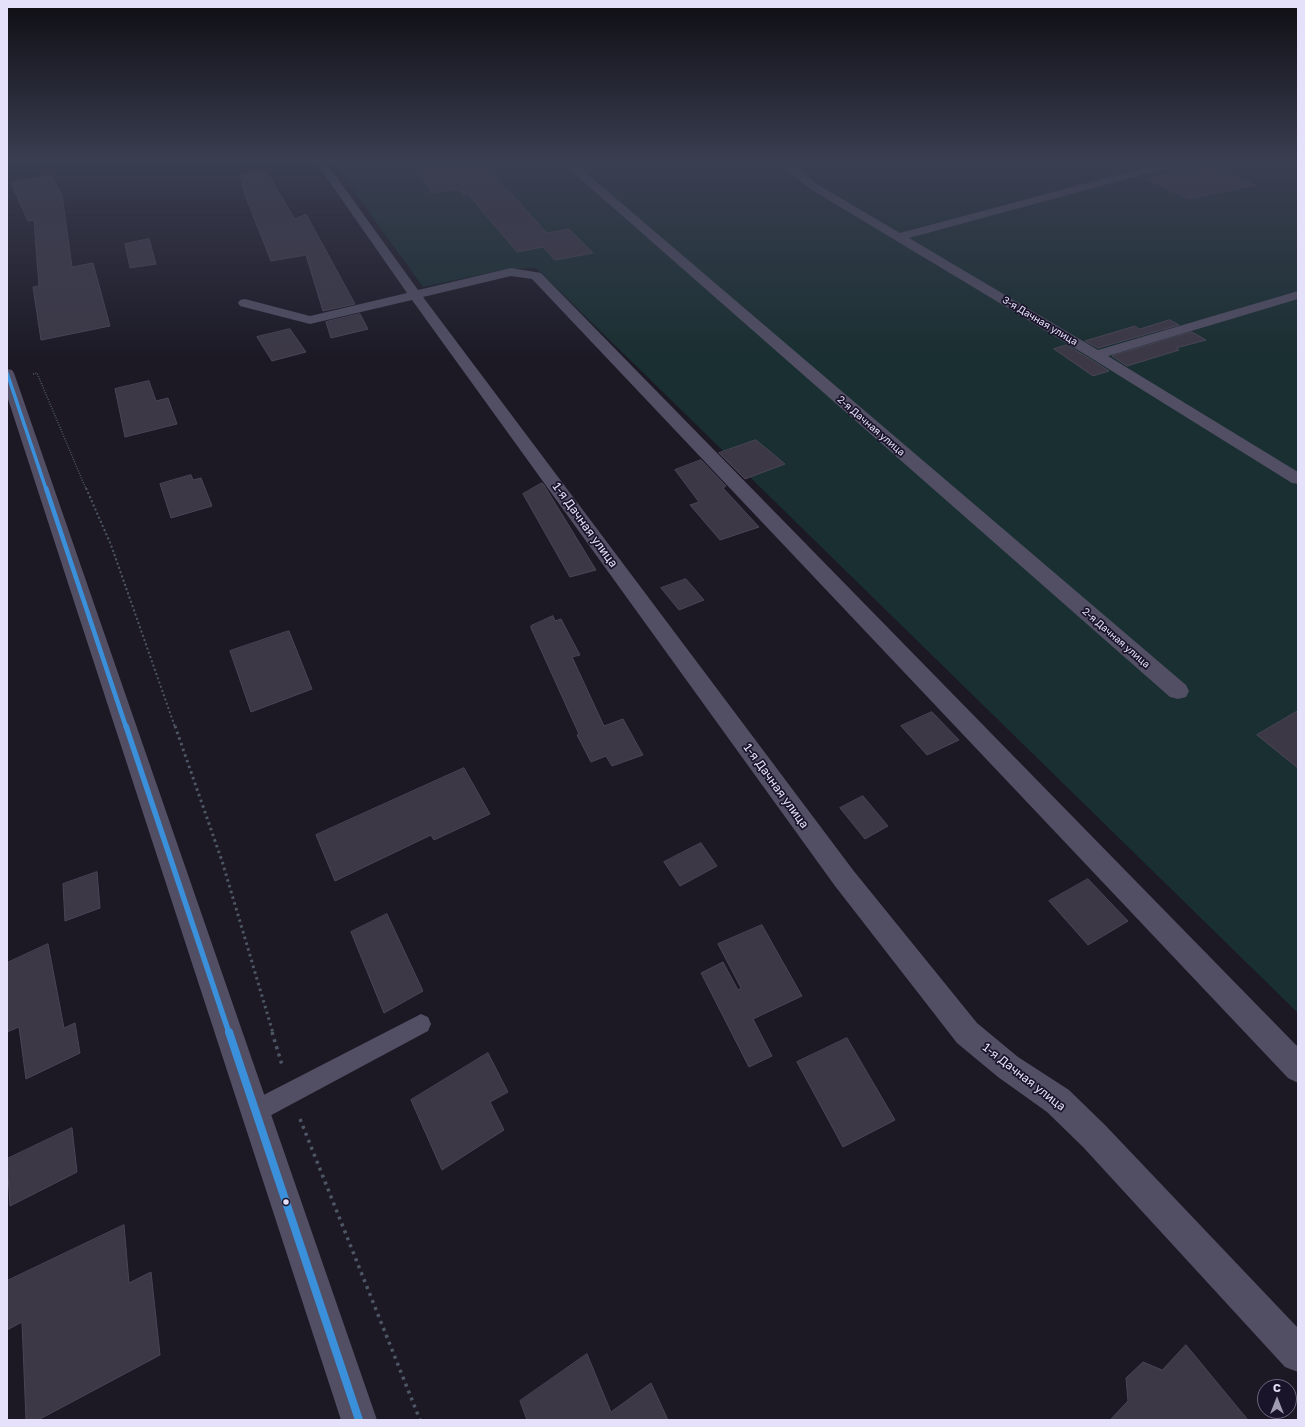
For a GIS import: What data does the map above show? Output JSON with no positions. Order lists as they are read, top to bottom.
{
  "streets": {
    "street": ["3-я Дачная улица", "2-я Дачная улица", "1-я Дачная улица"]
  },
  "north": "top"
}
